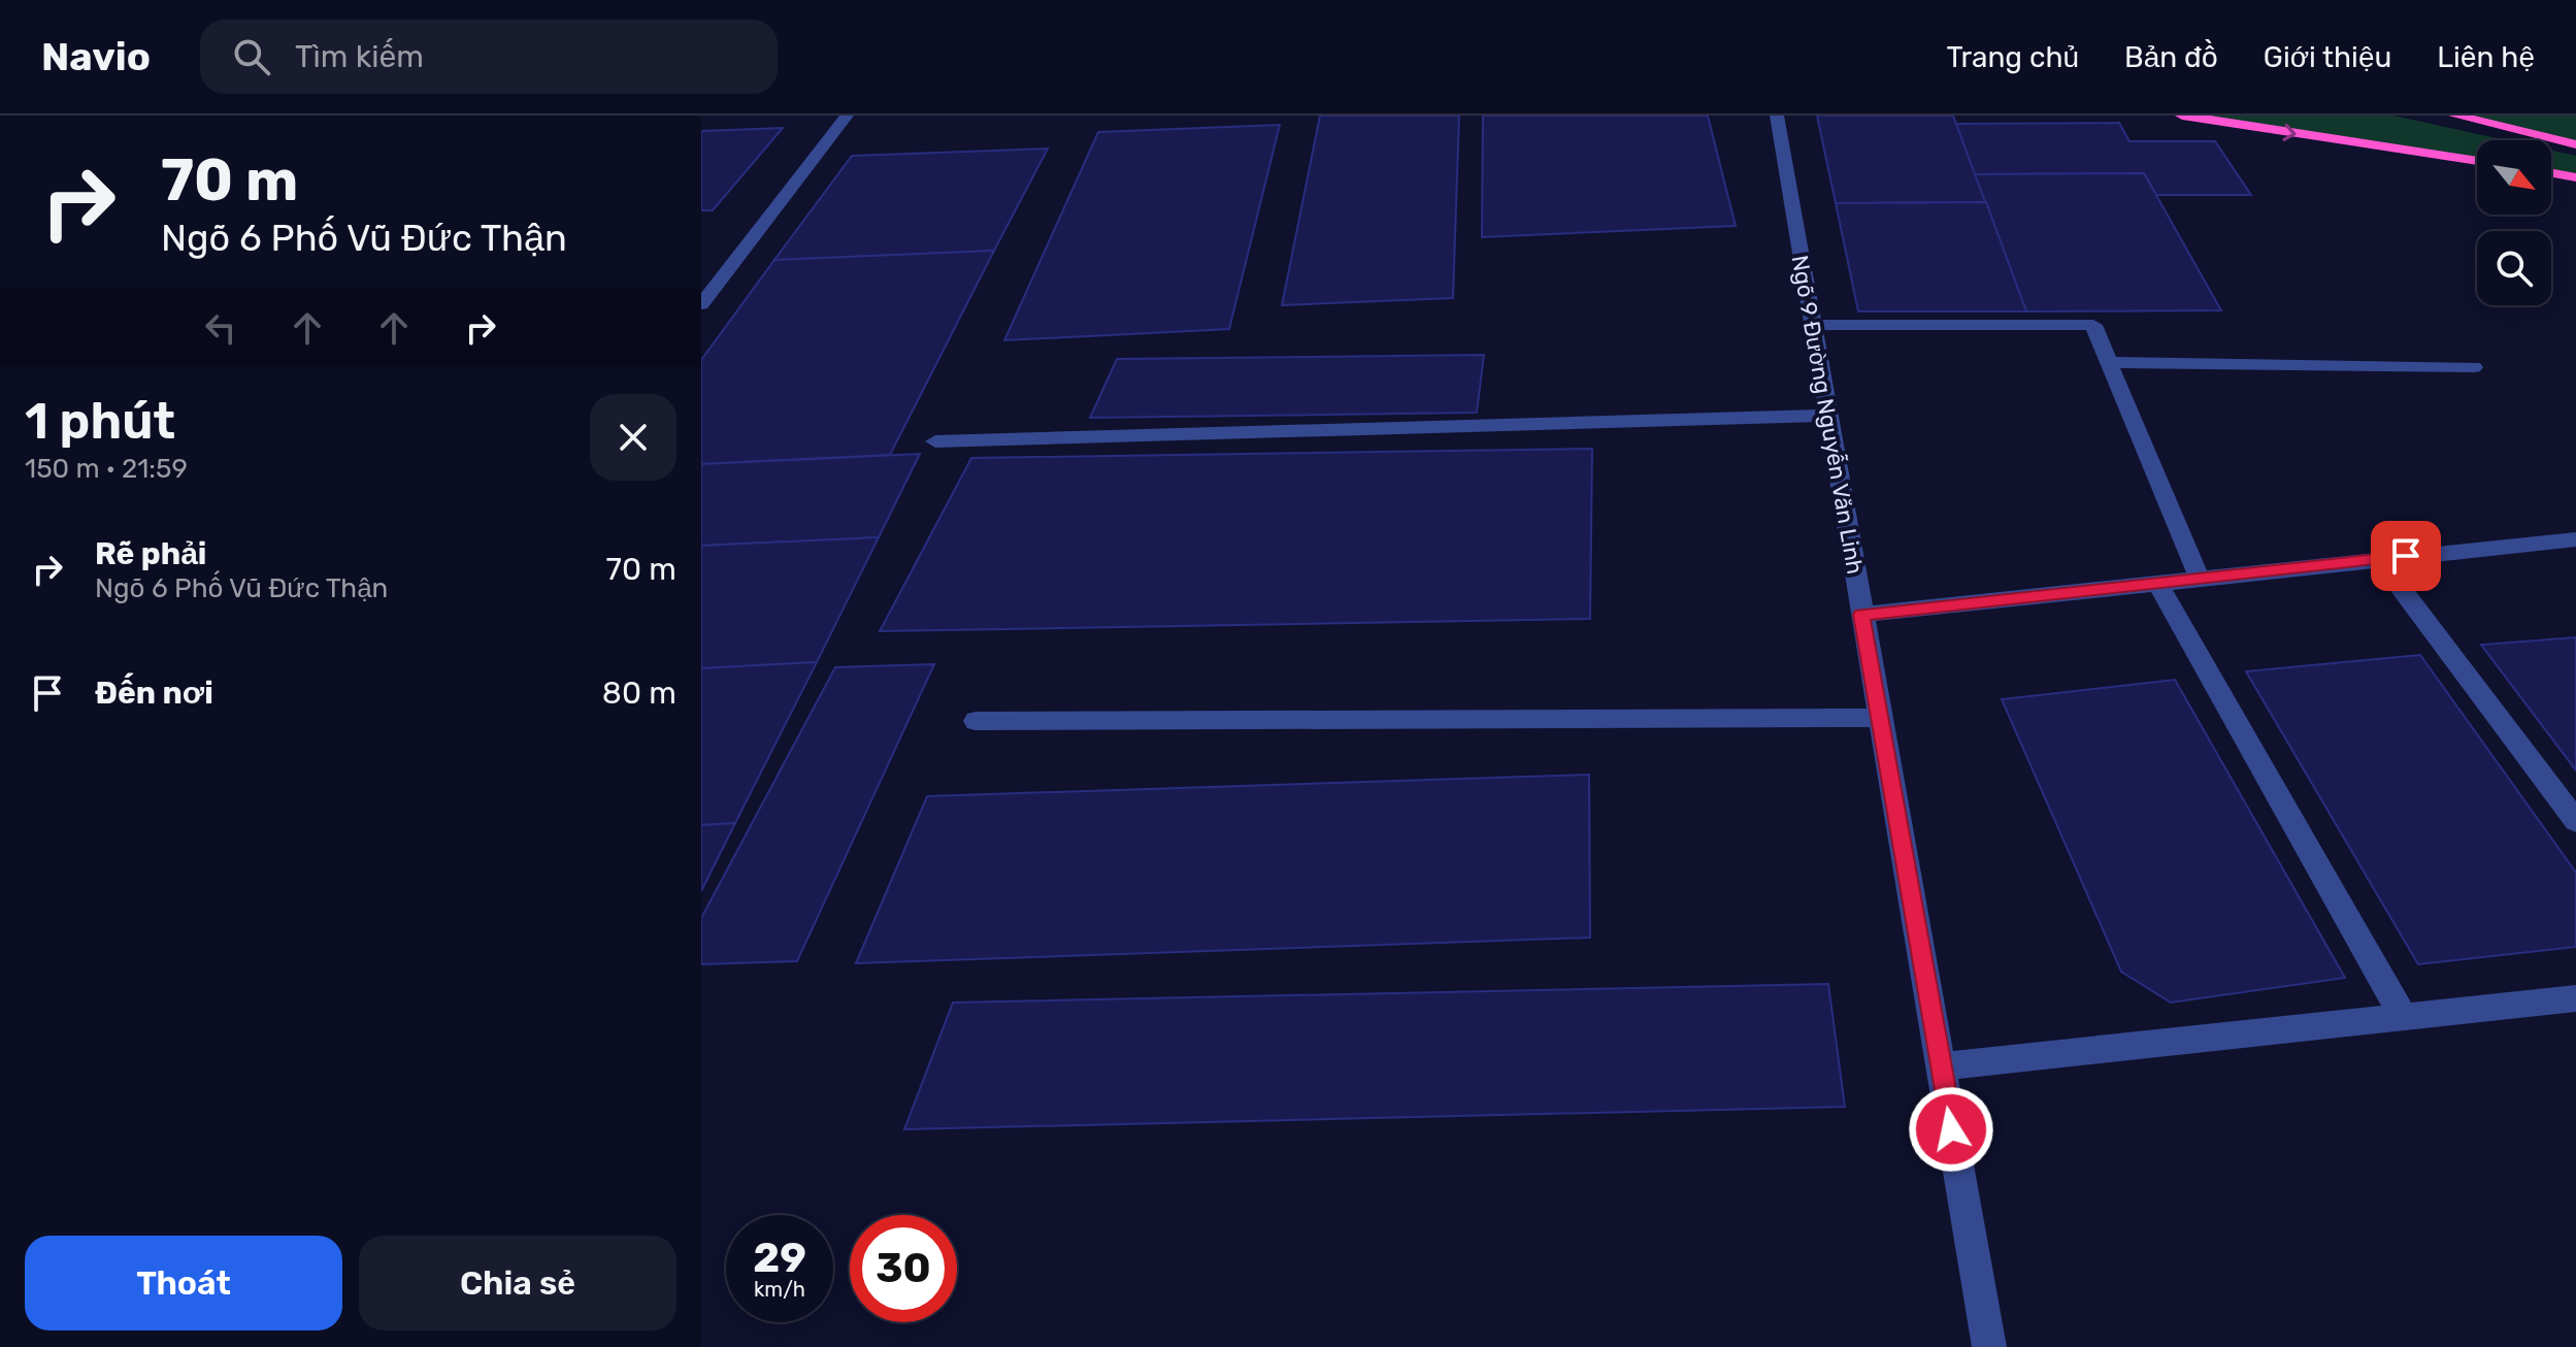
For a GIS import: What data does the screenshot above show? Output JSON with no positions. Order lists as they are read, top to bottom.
{
  "streets": {
    "street": ["Ngõ 9 Đường Nguyễn Văn Linh"]
  },
  "north": "bottom right",
  "page": {
    "header": "Navio",
    "search": "Tìm kiếm",
    "nav": [
      "Trang chủ",
      "Bản đồ",
      "Giới thiệu",
      "Liên hệ"
    ],
    "turn": ["70 m", "Ngõ 6 Phố Vũ Đức Thận"],
    "heading": ["1 phút", "150 m · 21:59"],
    "list": [
      {
        "name": "Rẽ phải",
        "note": "Ngõ 6 Phố Vũ Đức Thận",
        "value": "70 m"
      },
      {
        "name": "Đến nơi",
        "value": "80 m"
      }
    ],
    "speed": "29 km/h",
    "limit": "30",
    "buttons": ["Thoát", "Chia sẻ"]
  }
}
